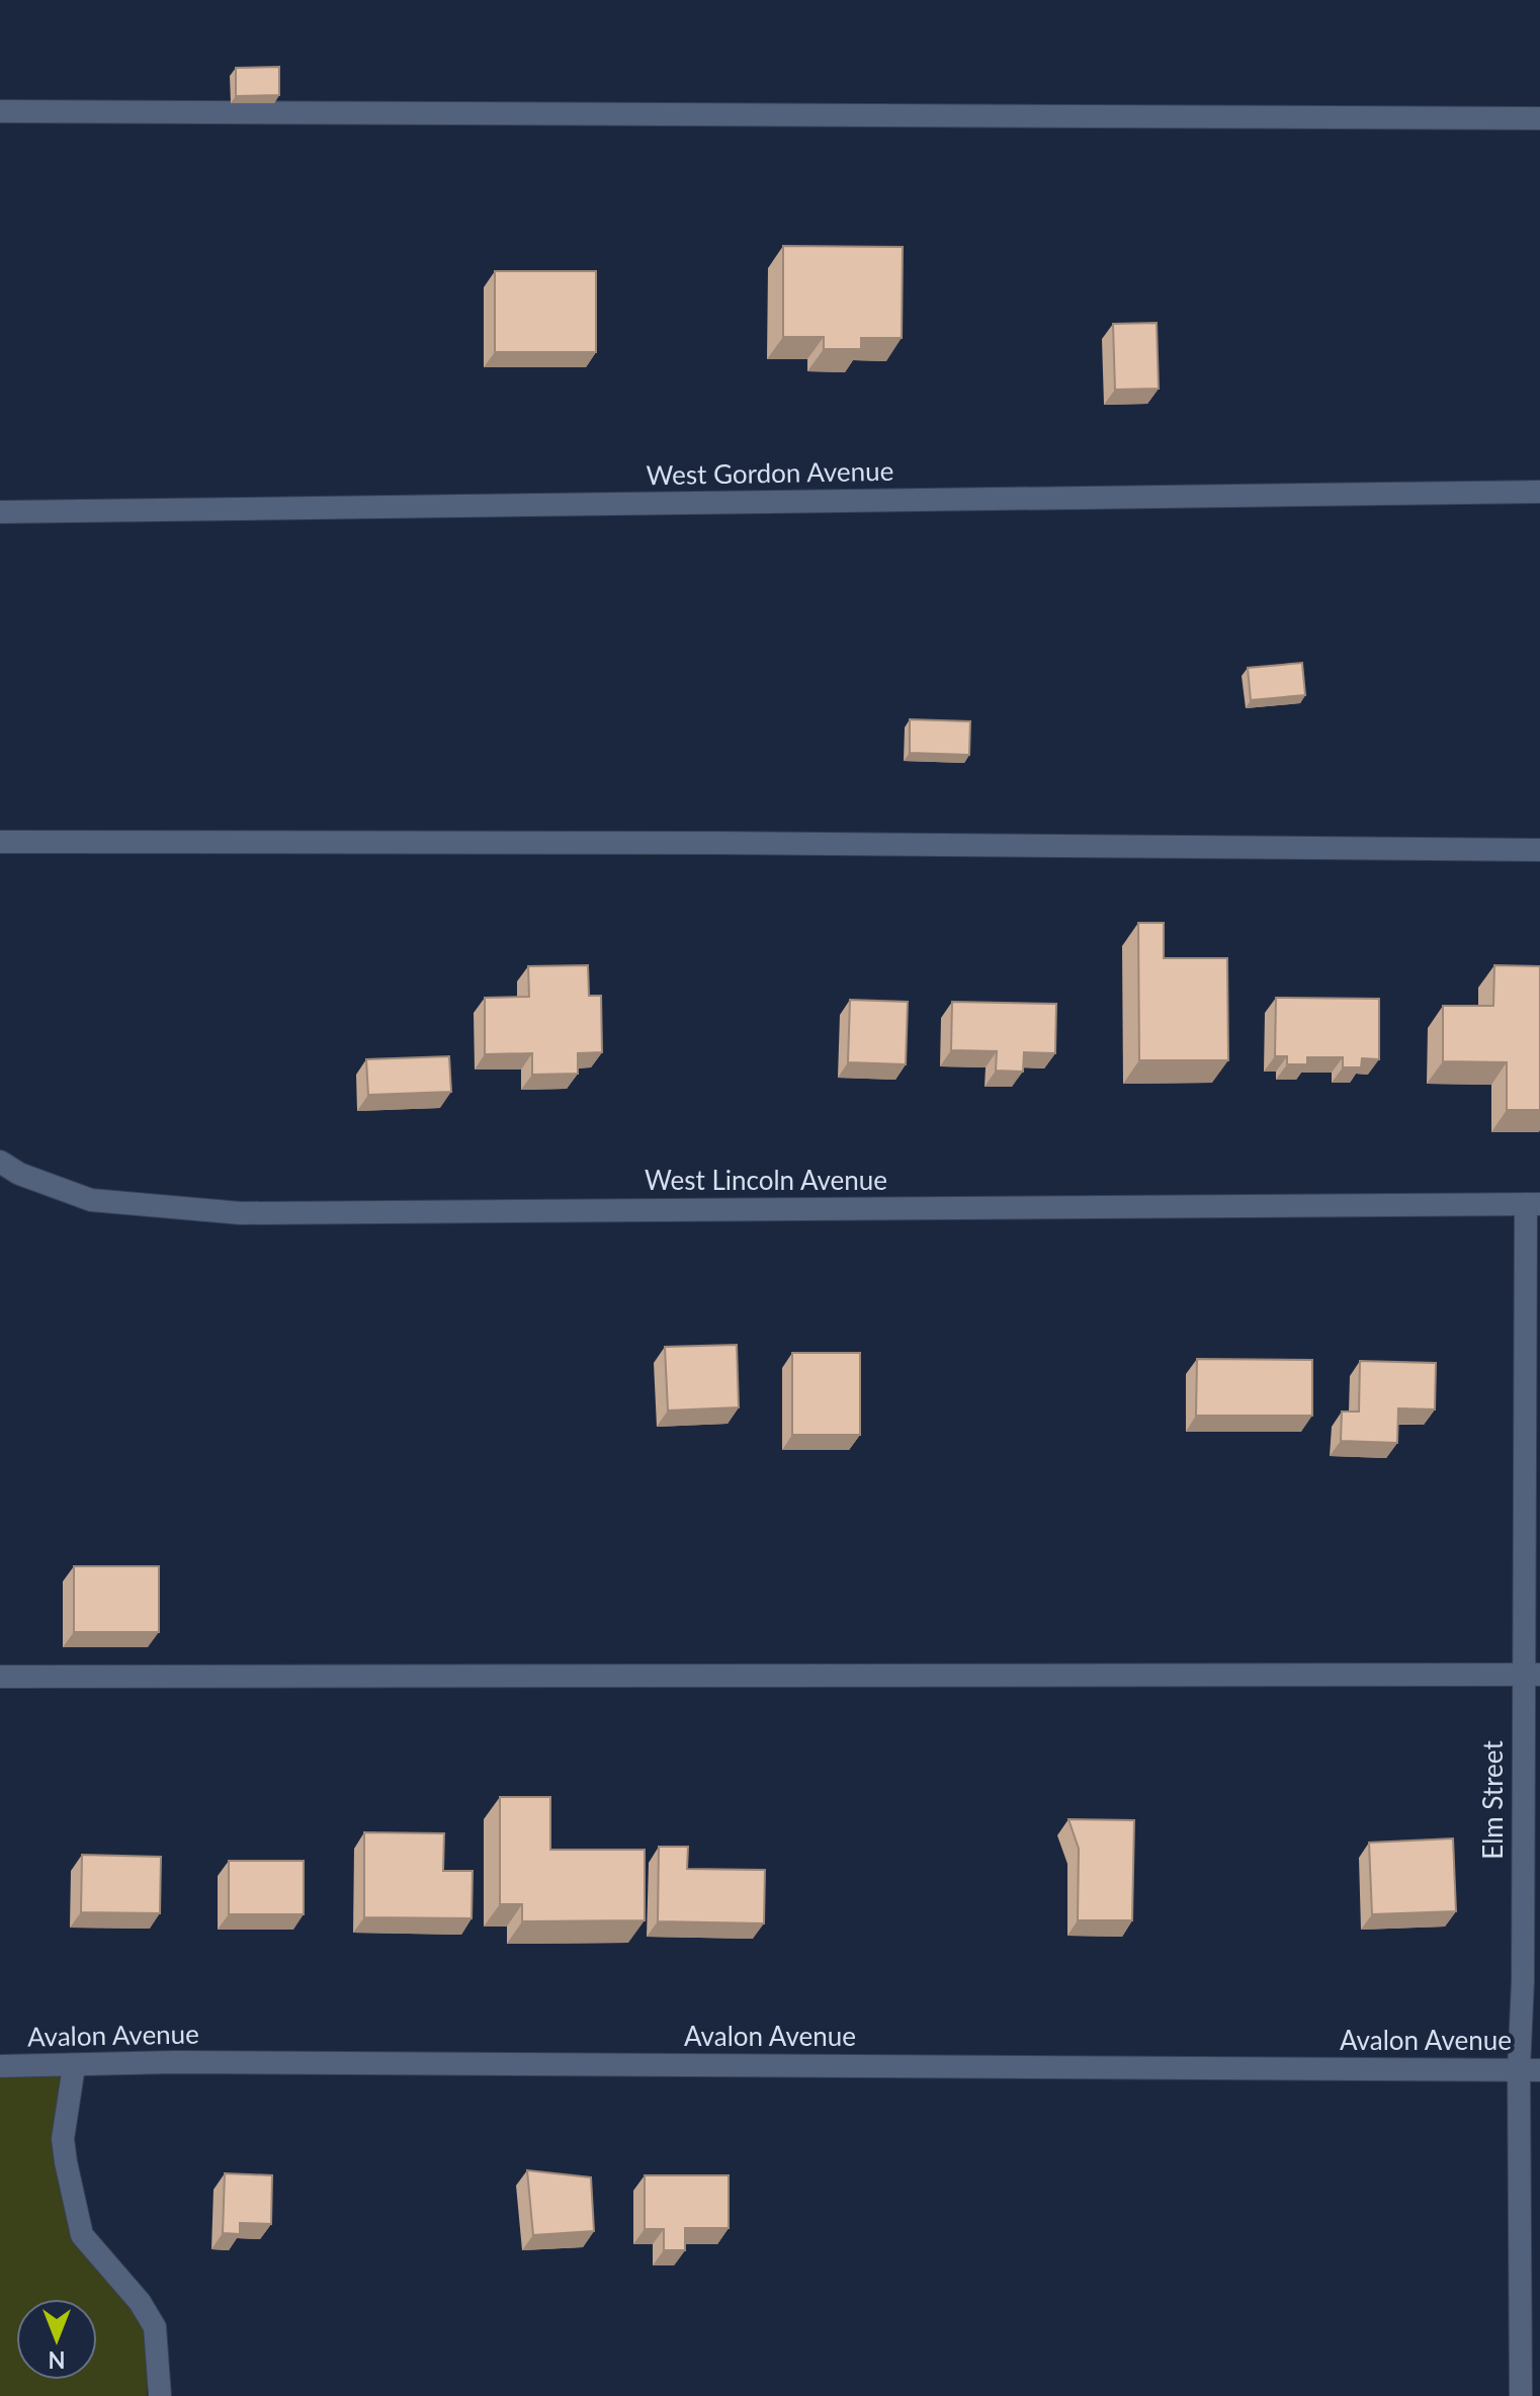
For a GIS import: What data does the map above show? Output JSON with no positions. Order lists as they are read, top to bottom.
{
  "streets": {
    "street": [
      "West Gordon Avenue",
      "West Lincoln Avenue",
      "Elm Street",
      "Avalon Avenue"
    ]
  },
  "crossings": [
    ["West Lincoln Avenue", "Elm Street"],
    ["Elm Street", "Avalon Avenue"]
  ],
  "north": "bottom"
}
